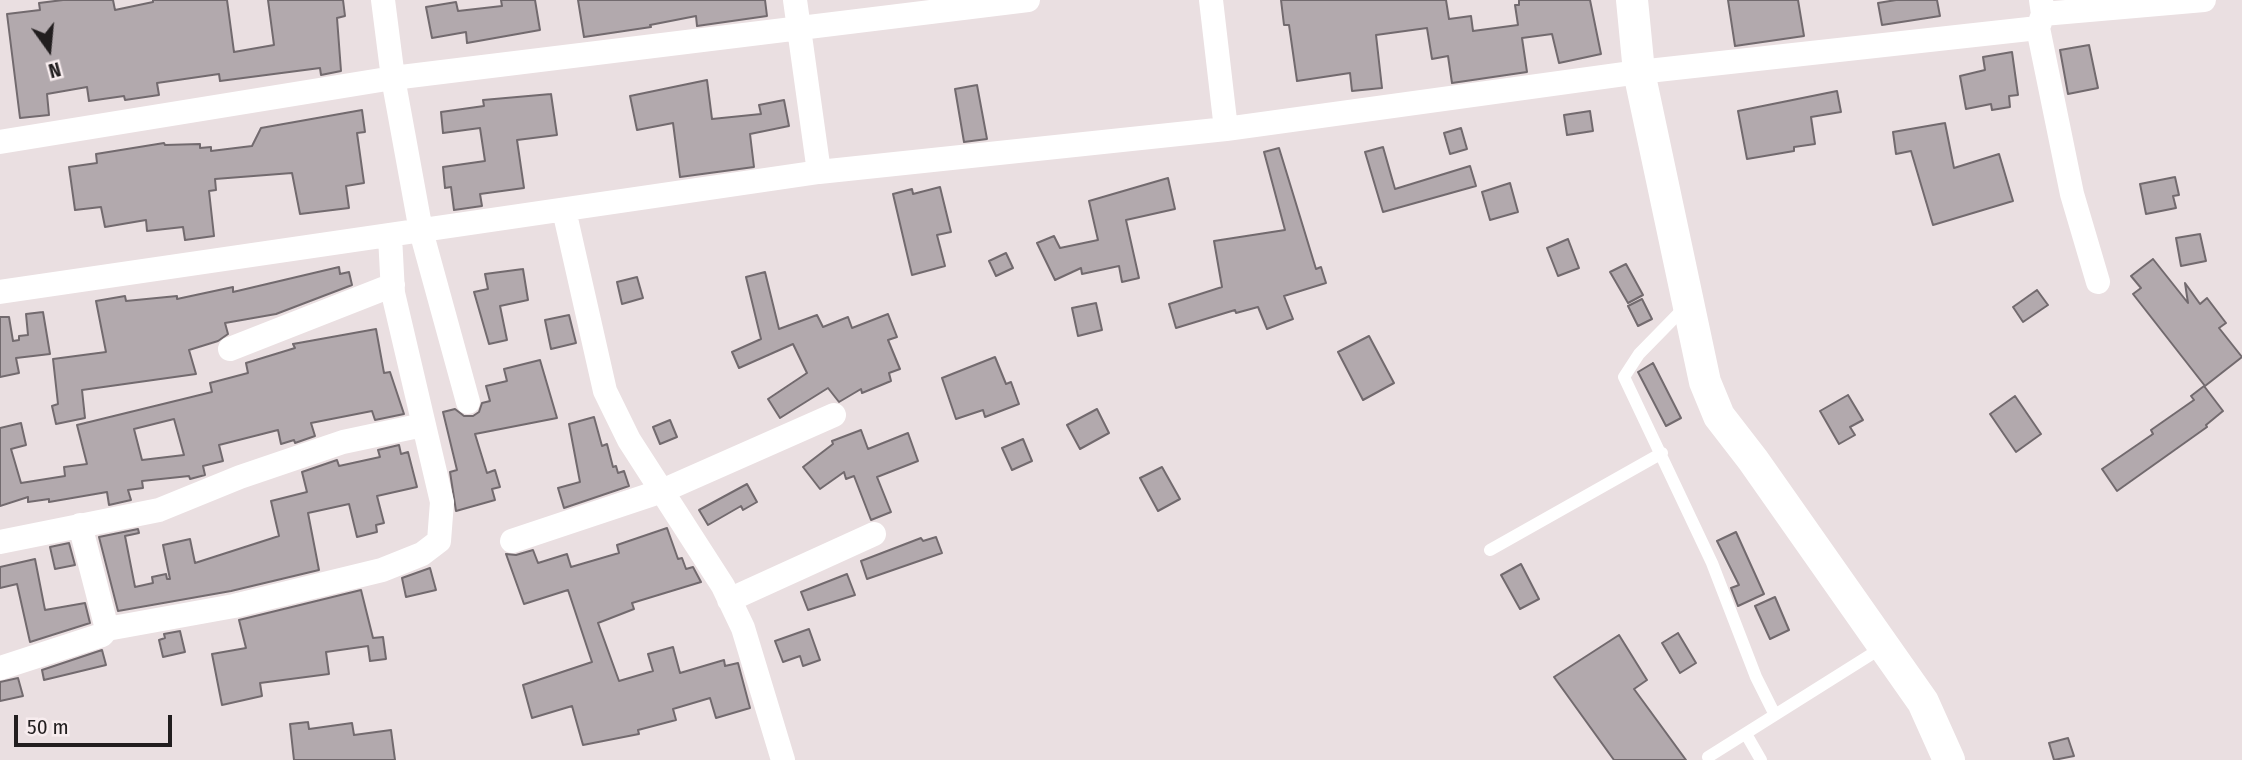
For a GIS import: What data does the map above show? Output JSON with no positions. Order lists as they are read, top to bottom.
{
  "scale_bar": "50 m",
  "north": "bottom"
}
